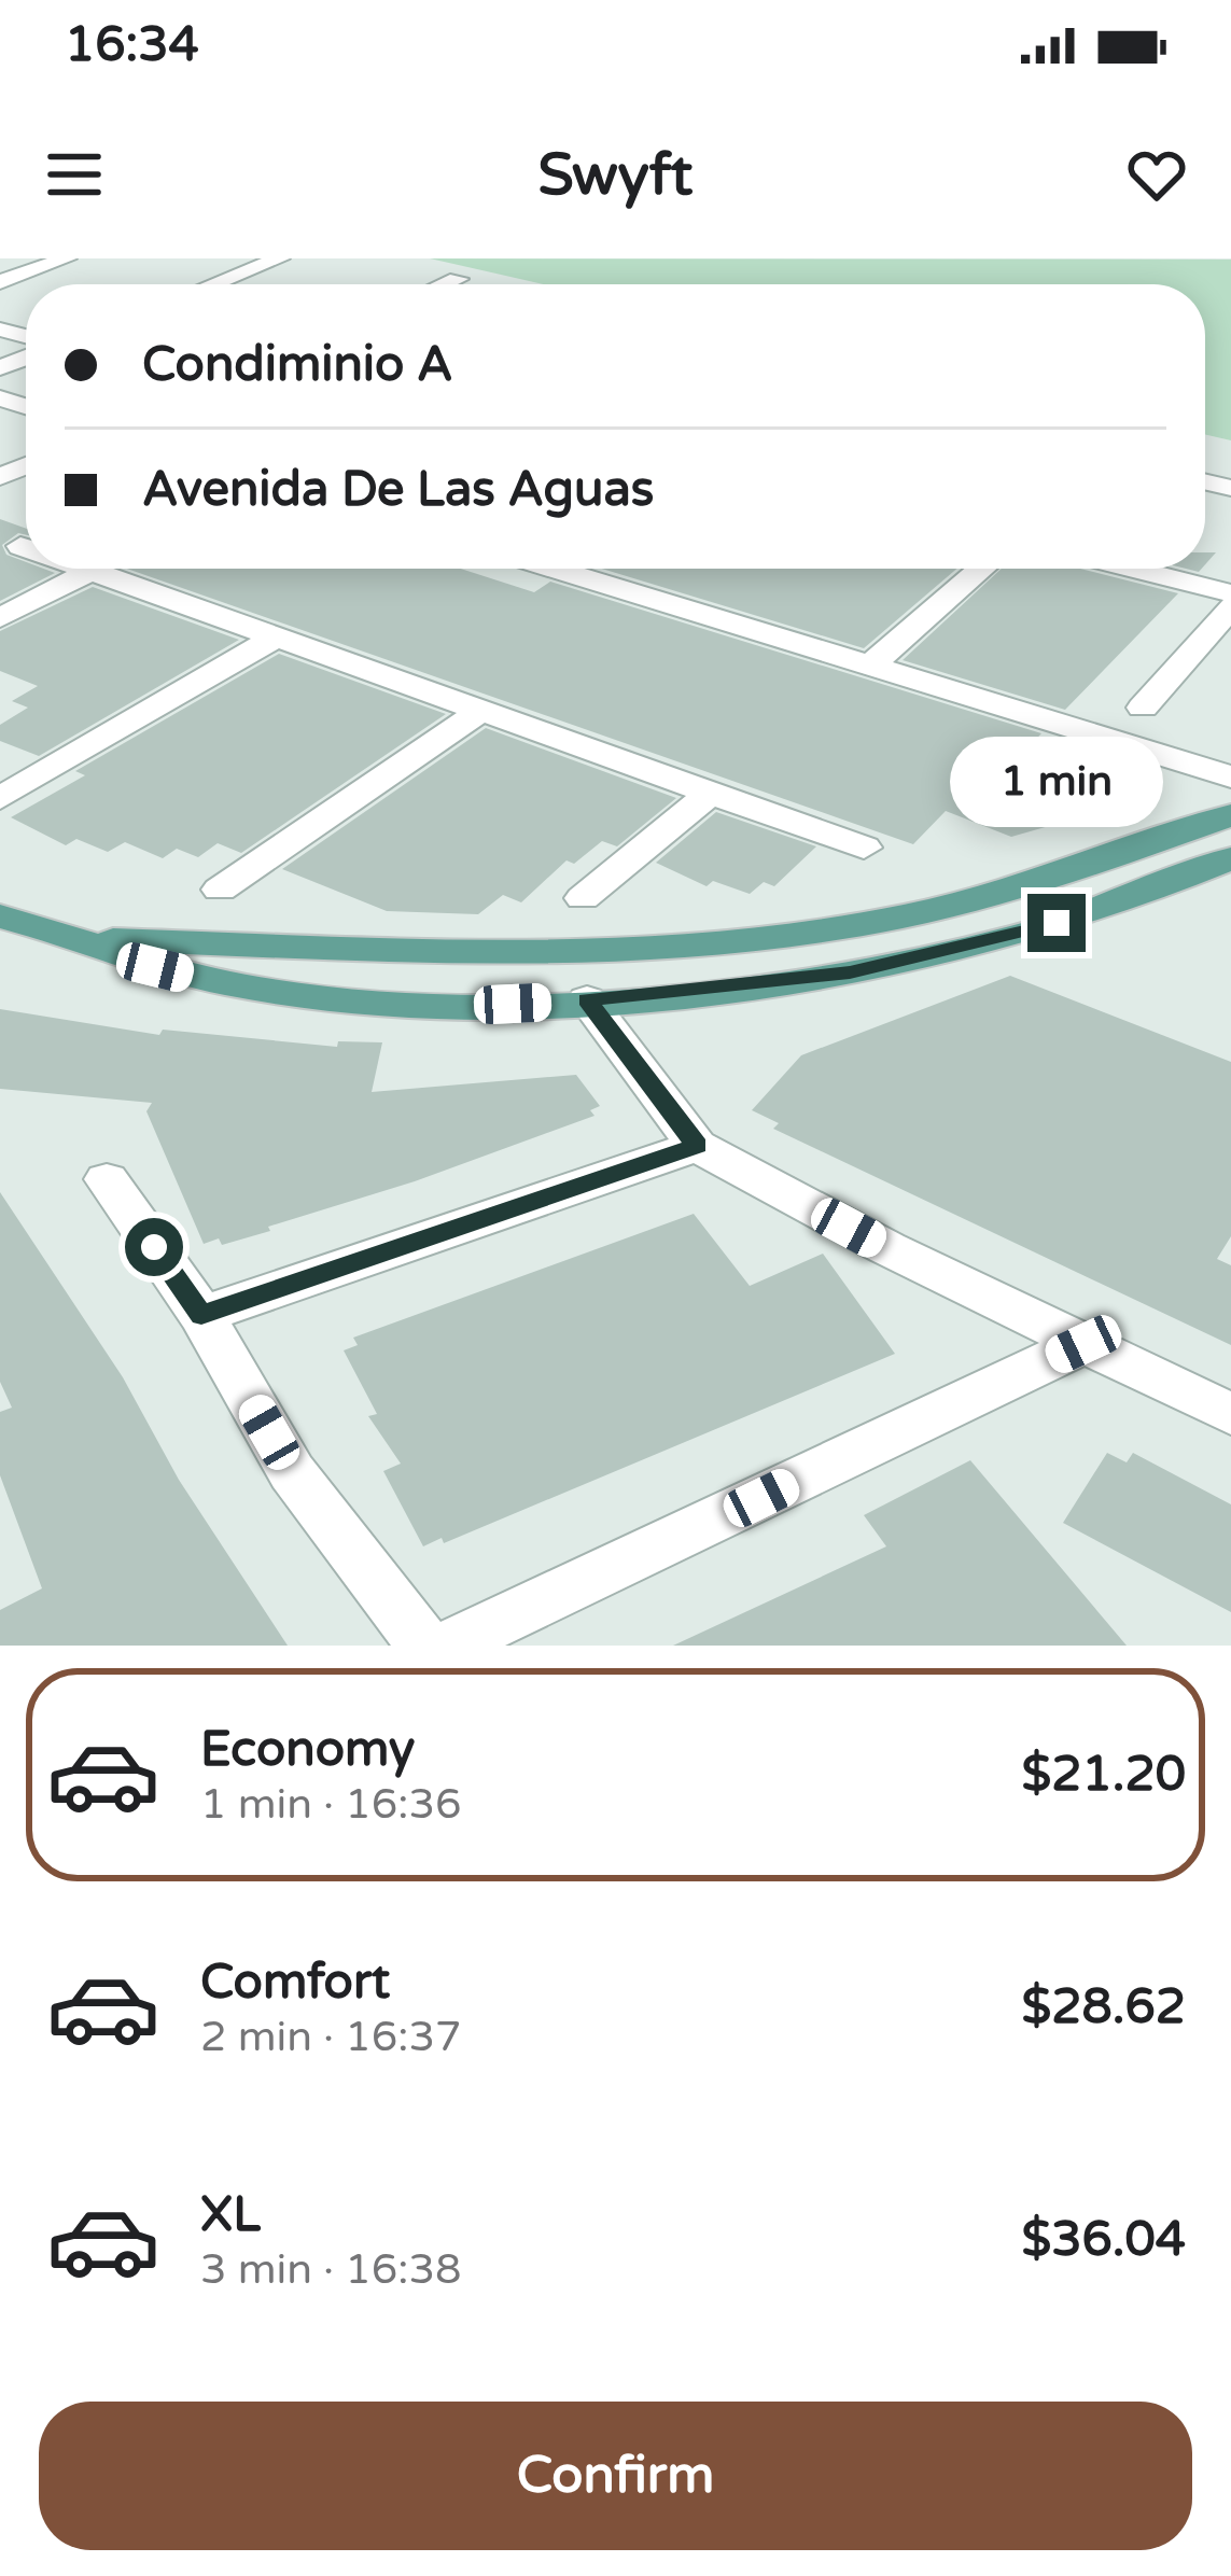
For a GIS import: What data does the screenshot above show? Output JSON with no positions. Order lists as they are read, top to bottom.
{
  "page": {
    "status": "16:34",
    "header": "Swyft",
    "banner": ["Condiminio A", "Avenida De Las Aguas"],
    "bubble": "1 min",
    "list": [
      {
        "name": "Economy",
        "note": "1 min · 16:36",
        "value": "$21.20"
      },
      {
        "name": "Comfort",
        "note": "2 min · 16:37",
        "value": "$28.62"
      },
      {
        "name": "XL",
        "note": "3 min · 16:38",
        "value": "$36.04"
      }
    ],
    "buttons": "Confirm"
  }
}
